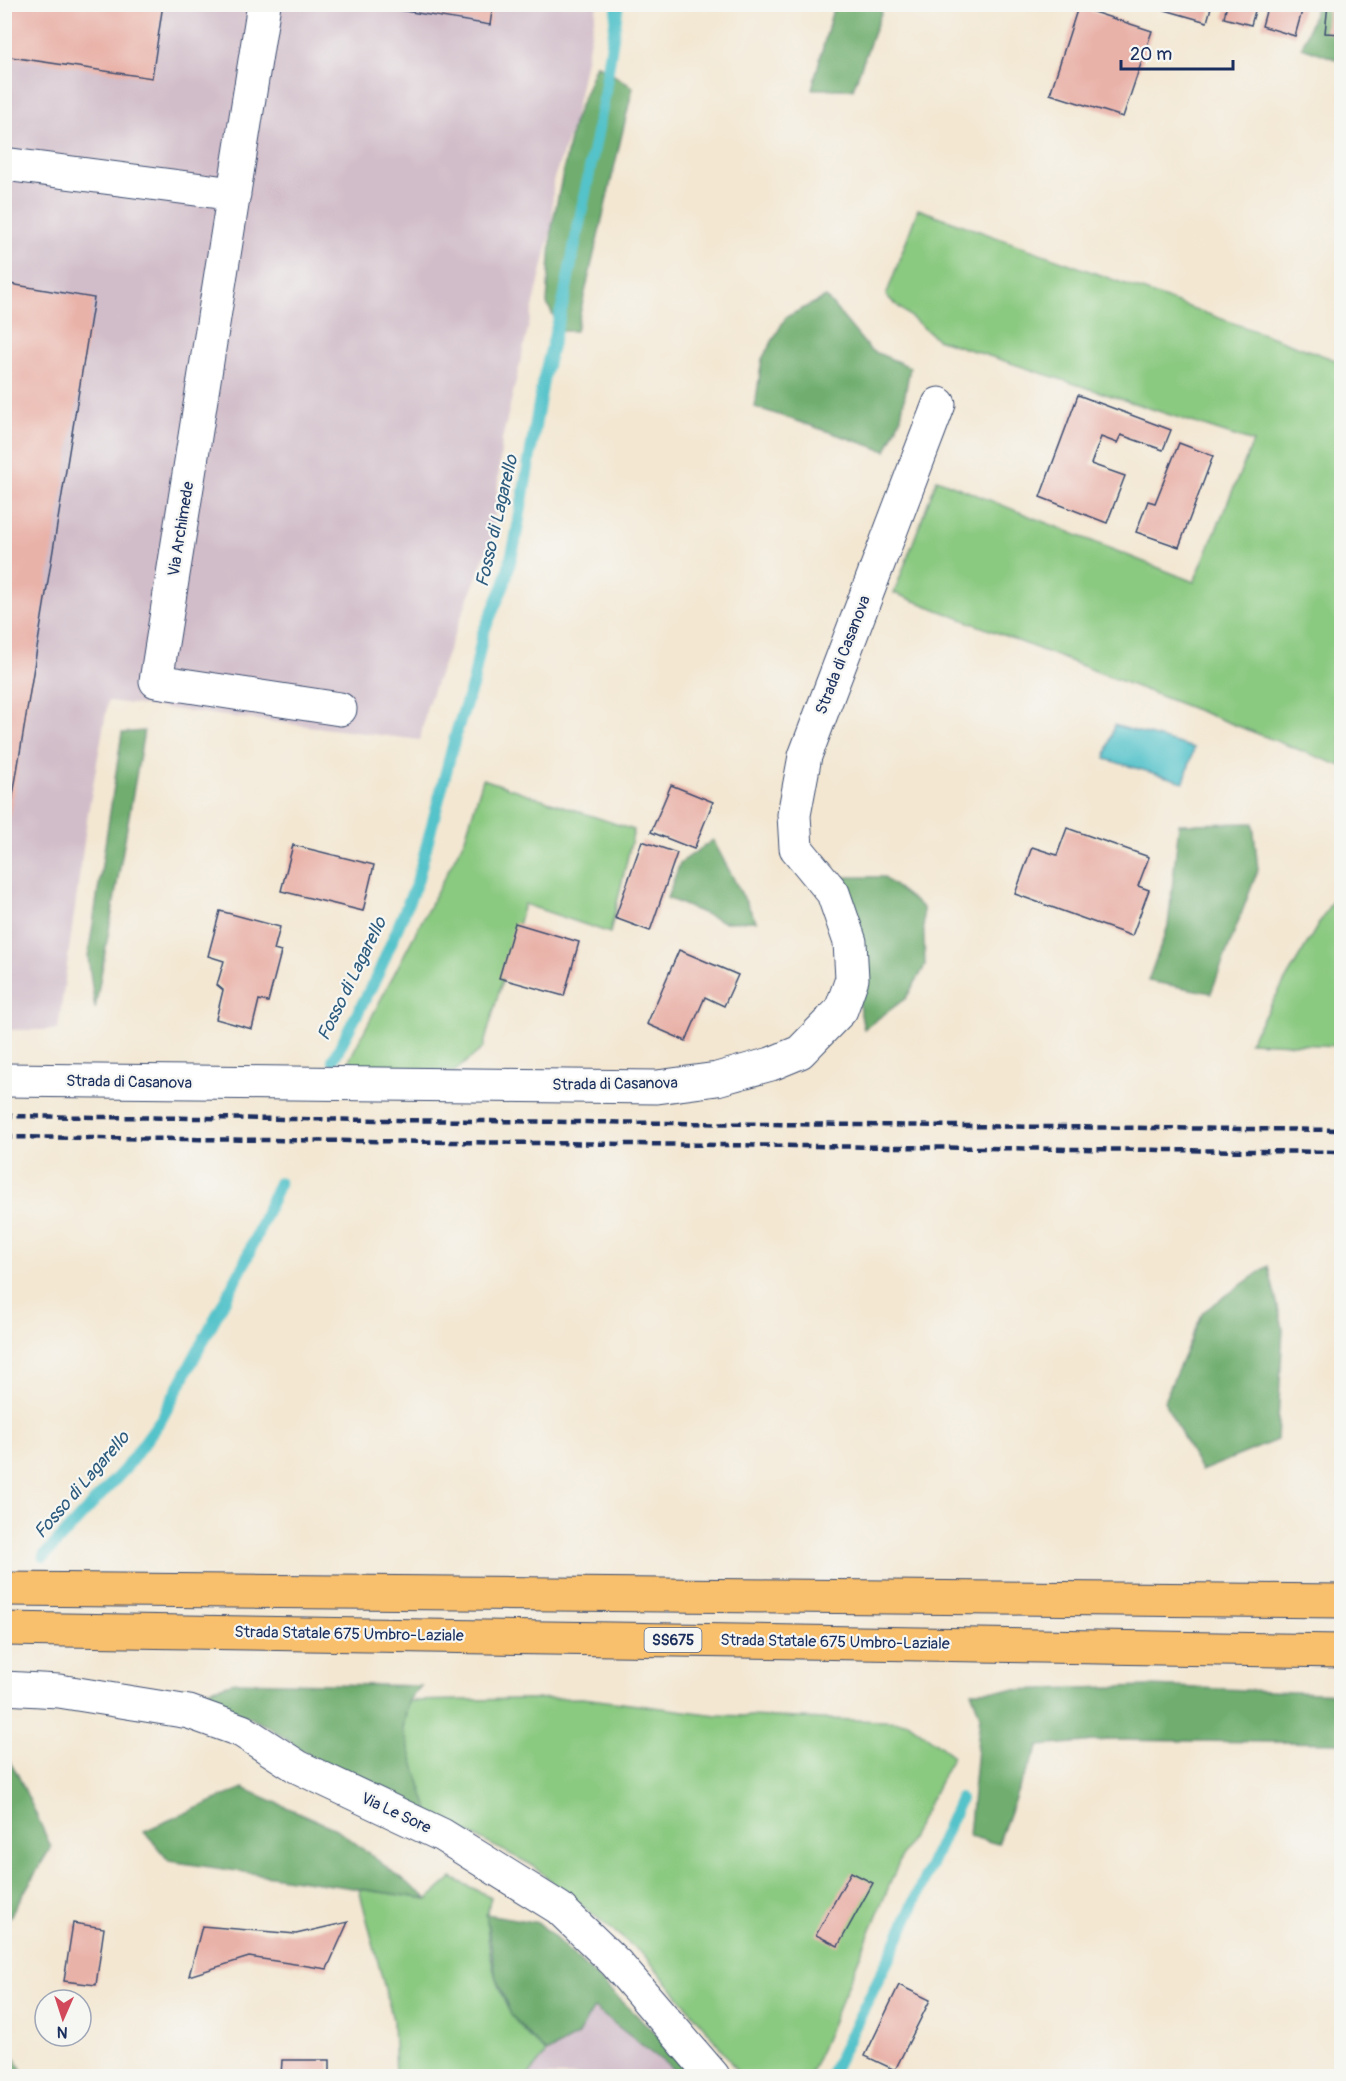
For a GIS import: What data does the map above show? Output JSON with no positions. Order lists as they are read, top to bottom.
{
  "streets": {
    "highway": ["Strada Statale 675 Umbro-Laziale", "SS675"],
    "street": ["Via Archimede", "Strada di Casanova", "Via Le Sore"]
  },
  "water": ["Fosso di Lagarello"],
  "scale_bar": "20 m",
  "north": "bottom"
}
